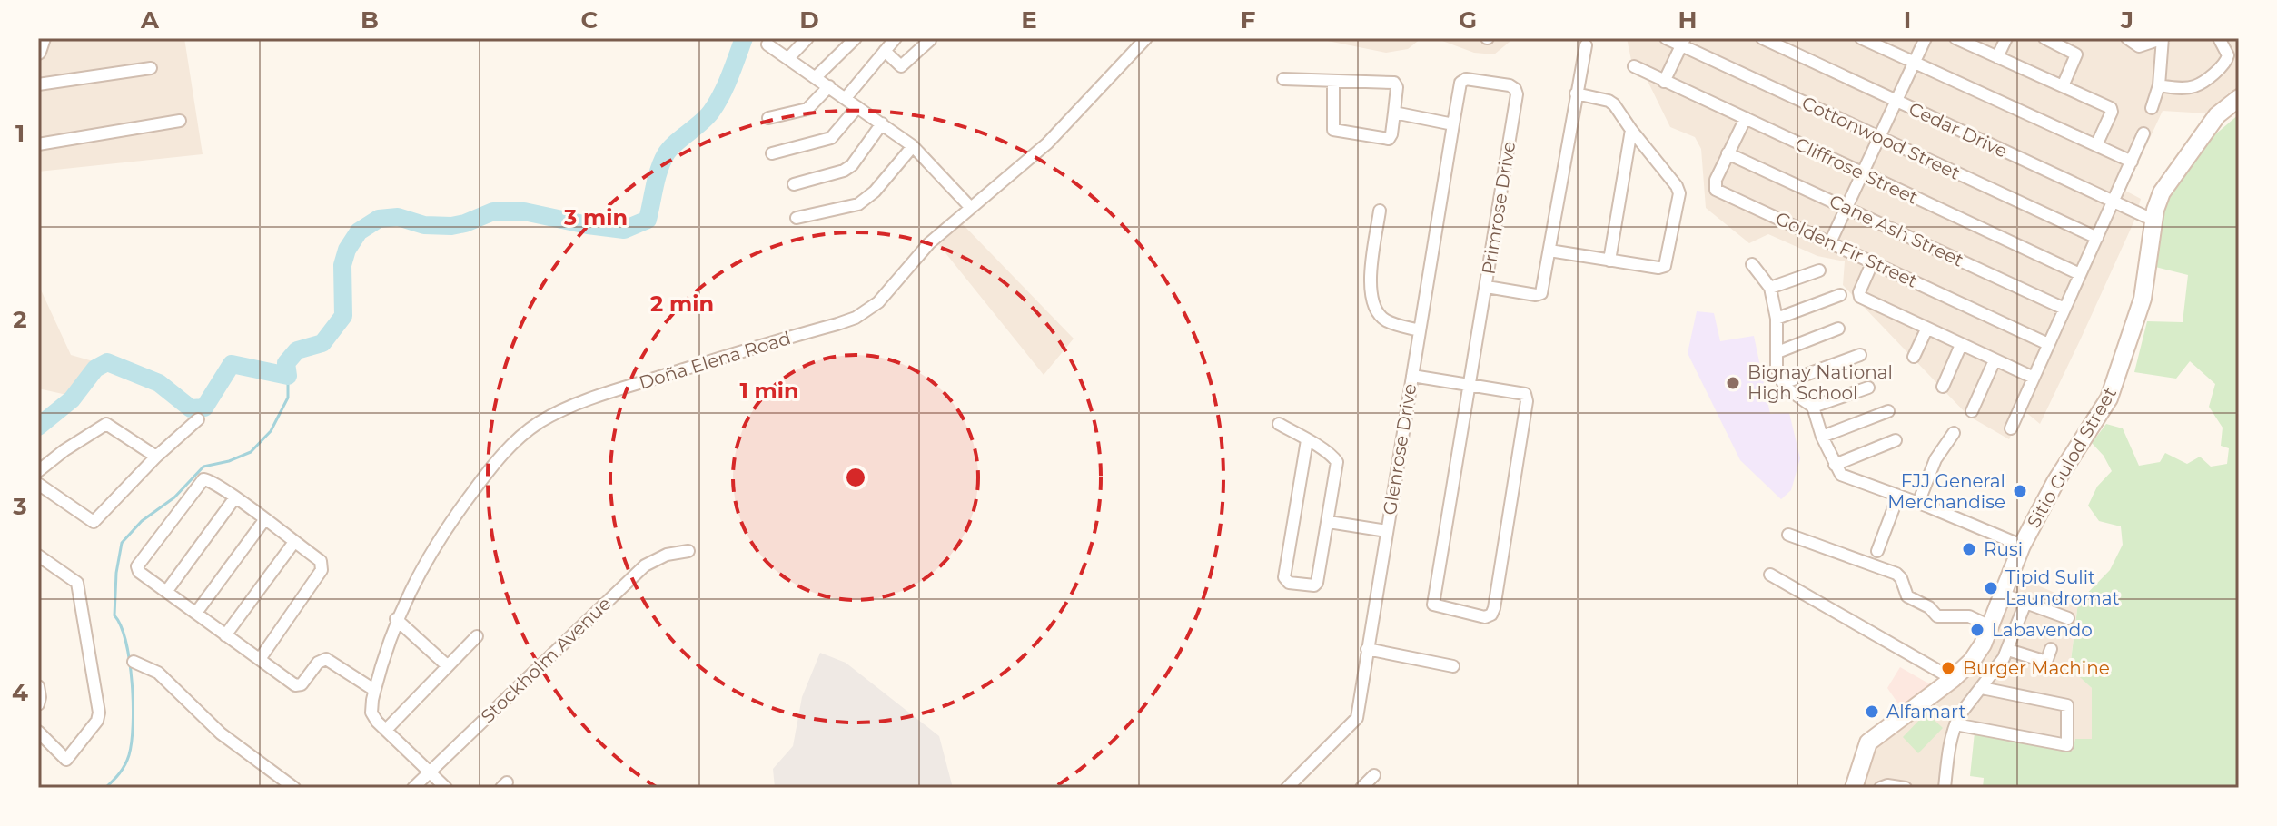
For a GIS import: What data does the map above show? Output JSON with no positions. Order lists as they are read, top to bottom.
{
  "streets": {
    "main road": ["Sitio Gulod Street"],
    "street": [
      "Cedar Drive",
      "Cottonwood Street",
      "Cliffrose Street",
      "Primrose Drive",
      "Cane Ash Street",
      "Golden Fir Street",
      "Doña Elena Road",
      "Glenrose Drive",
      "Stockholm Avenue"
    ]
  },
  "crossings": [
    ["Cedar Drive", "Sitio Gulod Street"],
    ["Cliffrose Street", "Golden Fir Street"],
    ["Primrose Drive", "Glenrose Drive"],
    ["Cane Ash Street", "Golden Fir Street"]
  ],
  "places": [
    "Bignay National High School",
    "FJJ General Merchandise",
    "Rusi",
    "Tipid Sulit Laundromat",
    "Labavendo",
    "Burger Machine",
    "Alfamart"
  ],
  "grid": {
    "columns": [
      "A",
      "B",
      "C",
      "D",
      "E",
      "F",
      "G",
      "H",
      "I",
      "J"
    ],
    "rows": [
      "1",
      "2",
      "3",
      "4"
    ]
  },
  "rings": ["3 min", "2 min", "1 min"]
}
